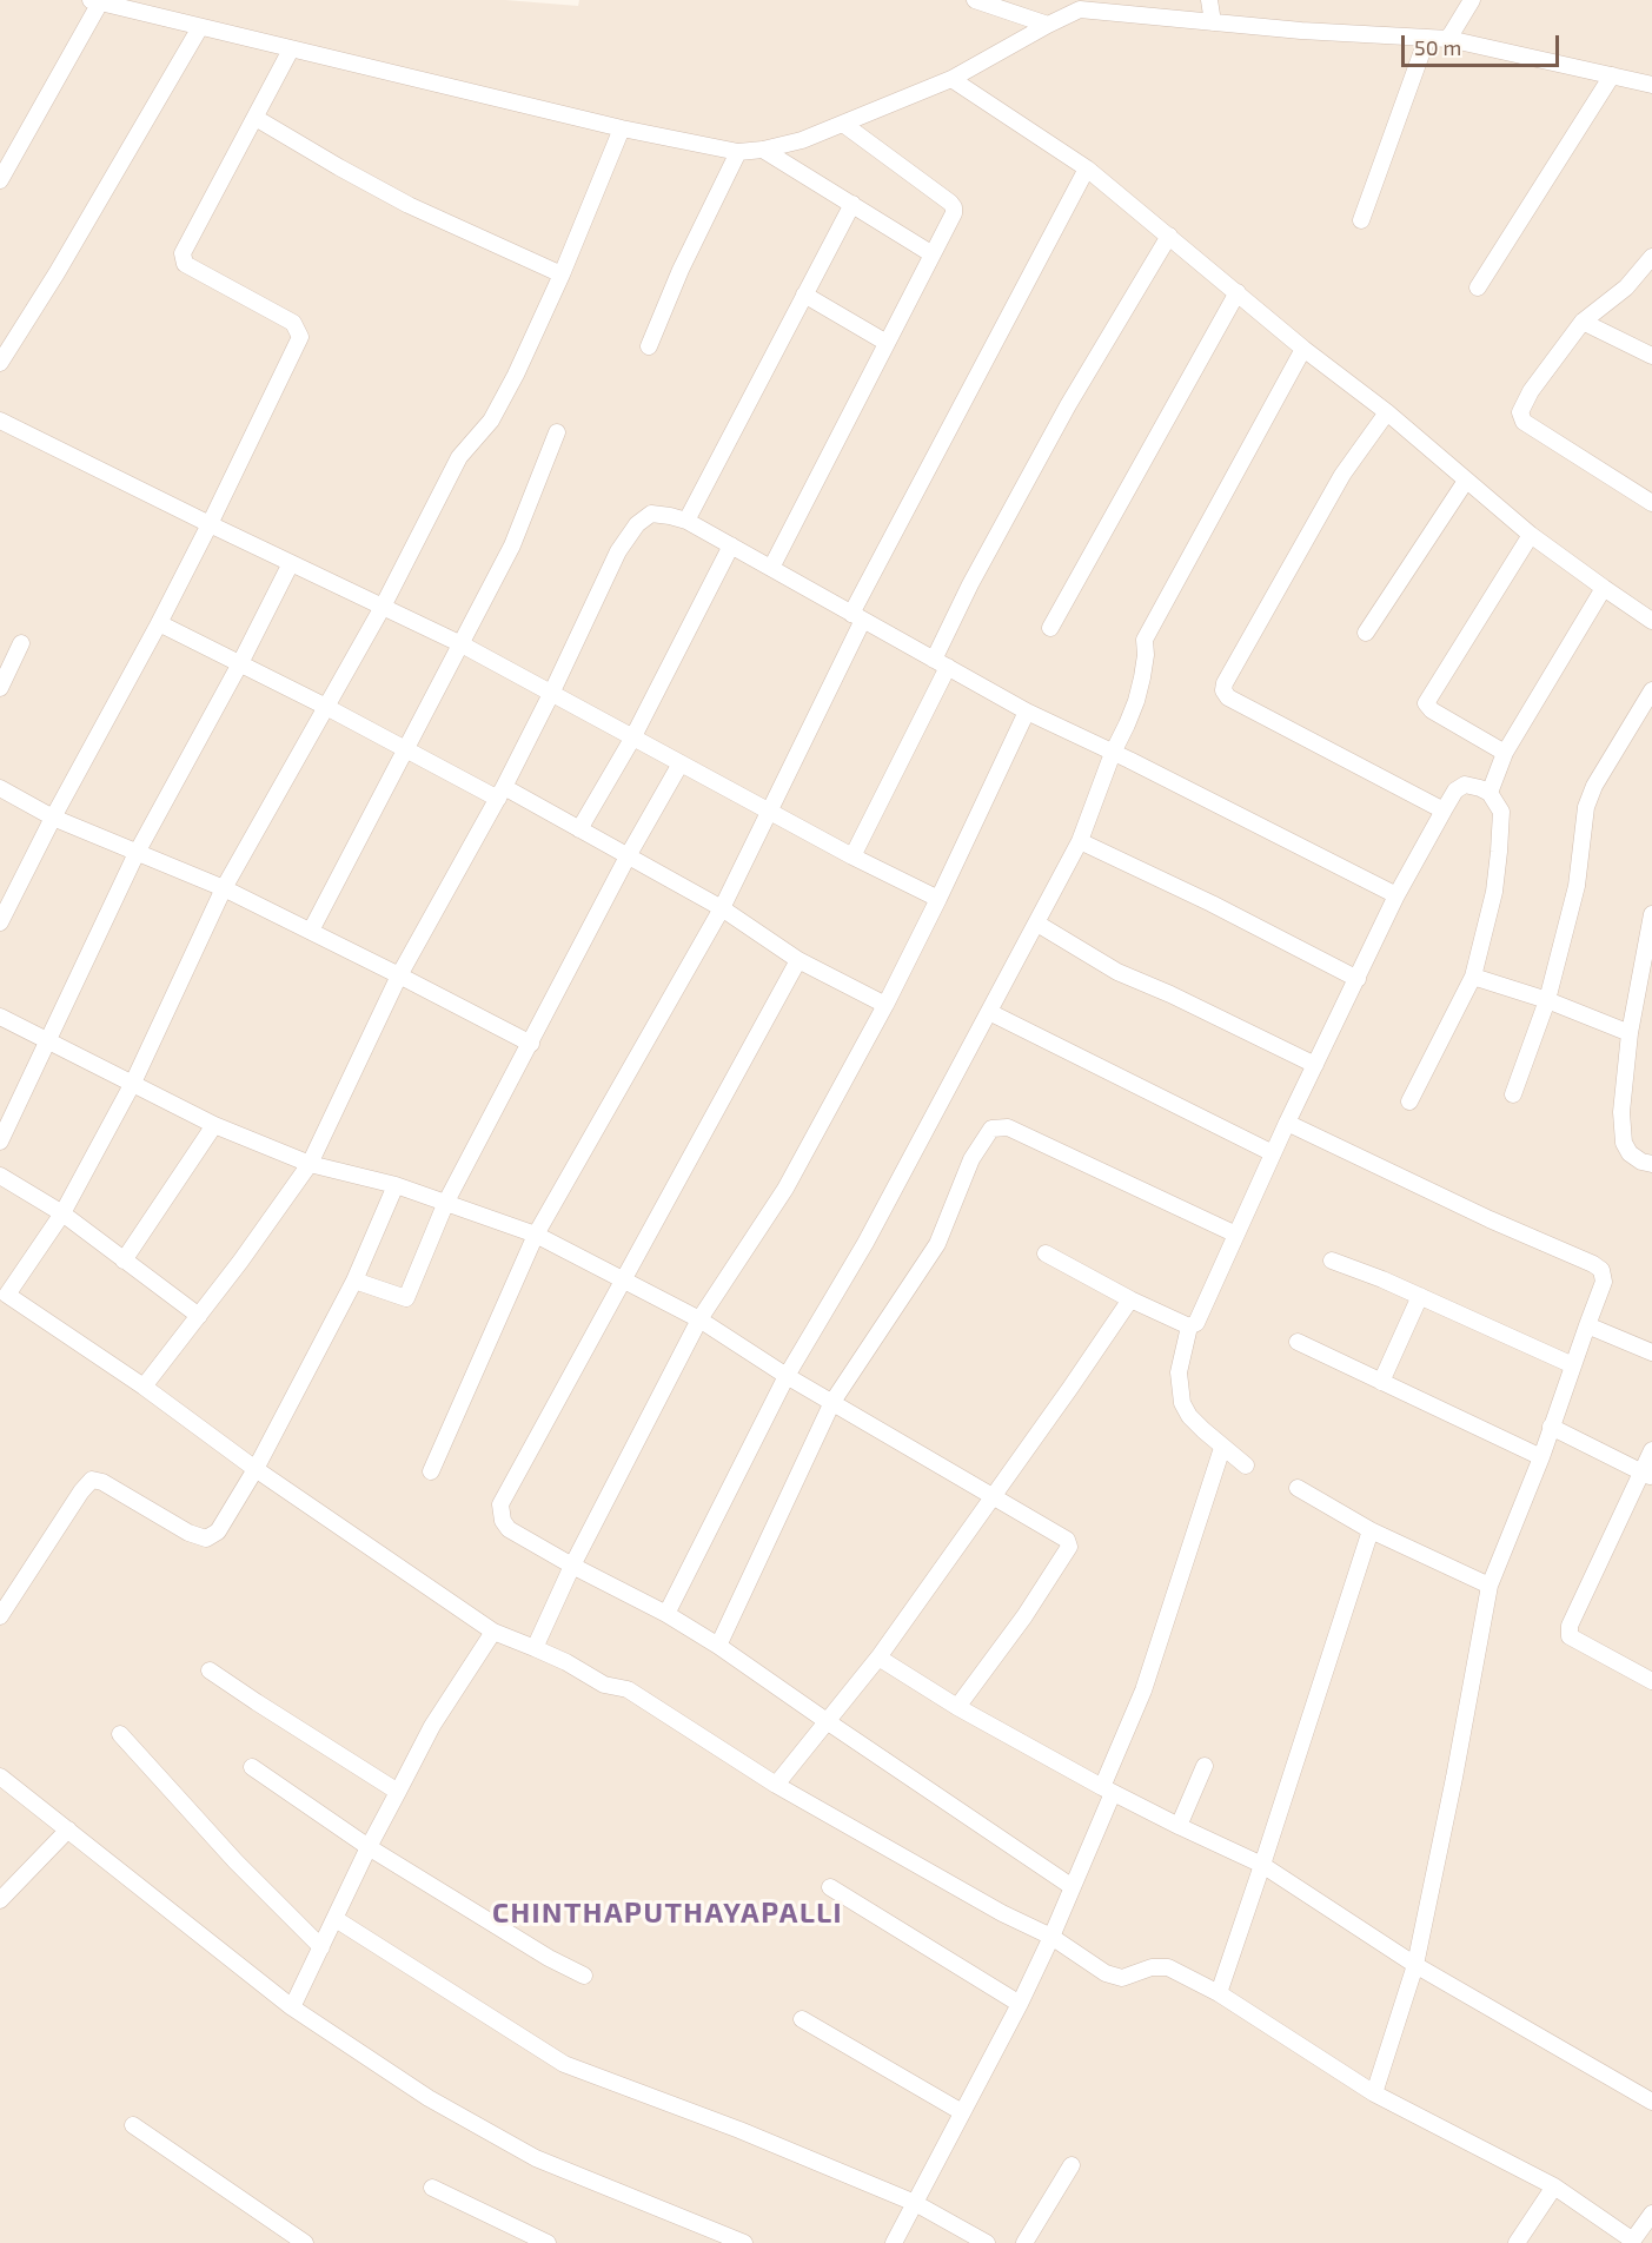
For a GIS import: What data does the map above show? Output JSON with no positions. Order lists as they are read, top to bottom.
{
  "districts": ["CHINTHAPUTHAYAPALLI"],
  "scale_bar": "50 m"
}
